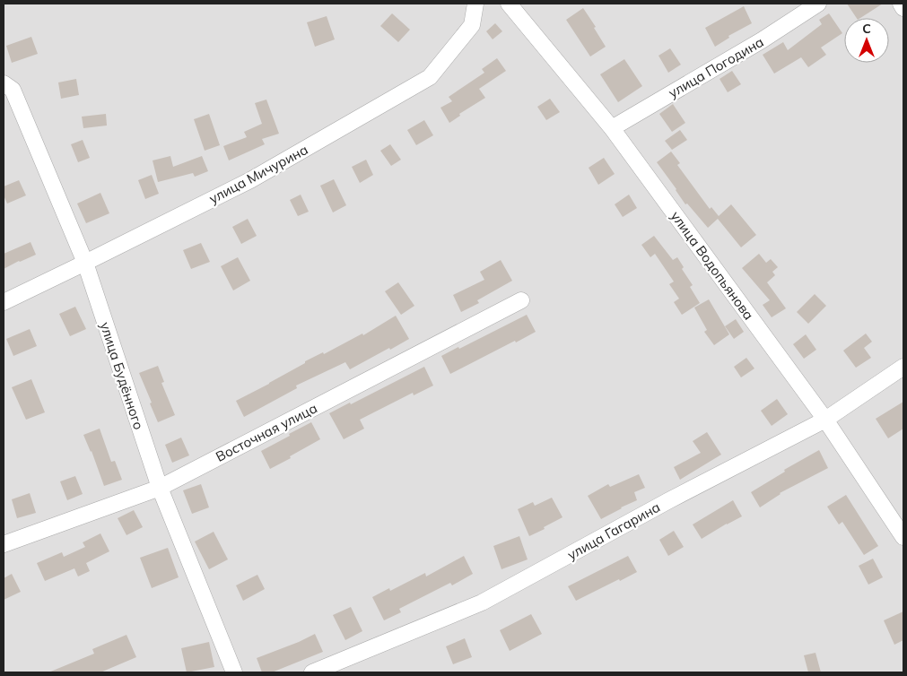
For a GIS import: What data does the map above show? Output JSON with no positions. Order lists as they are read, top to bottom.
{
  "streets": {
    "street": [
      "улица Погодина",
      "улица Мичурина",
      "улица Водопьянова",
      "улица Будённого",
      "Восточная улица",
      "улица Гагарина"
    ]
  },
  "crossings": [
    ["улица Погодина", "улица Водопьянова"],
    ["улица Мичурина", "улица Будённого"],
    ["улица Водопьянова", "улица Гагарина"],
    ["улица Будённого", "Восточная улица"]
  ],
  "north": "top"
}
